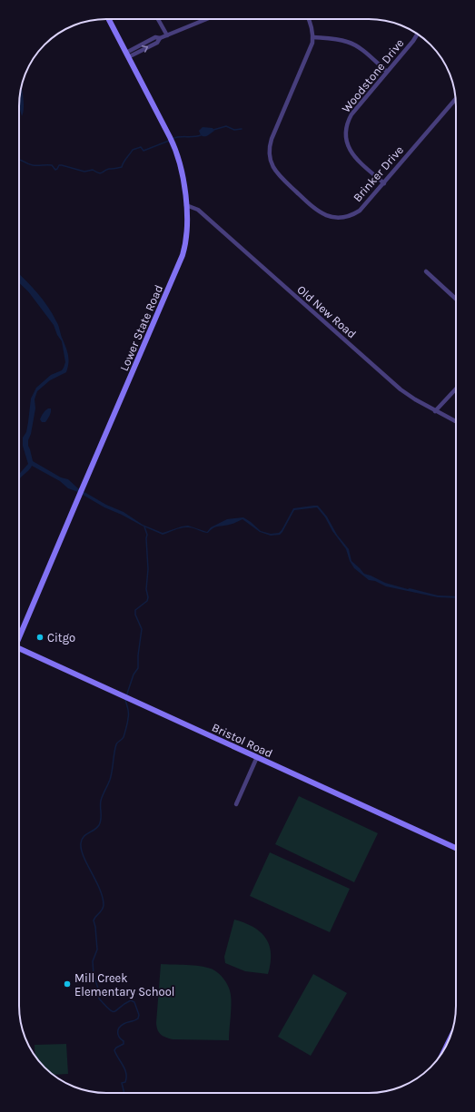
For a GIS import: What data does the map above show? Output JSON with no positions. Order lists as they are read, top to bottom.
{
  "streets": {
    "street": [
      "Woodstone Drive",
      "Brinker Drive",
      "Old New Road",
      "Lower State Road",
      "Bristol Road"
    ]
  },
  "crossings": [
    ["Woodstone Drive", "Brinker Drive"],
    ["Old New Road", "Lower State Road"]
  ],
  "places": ["Citgo", "Mill Creek Elementary School"]
}
